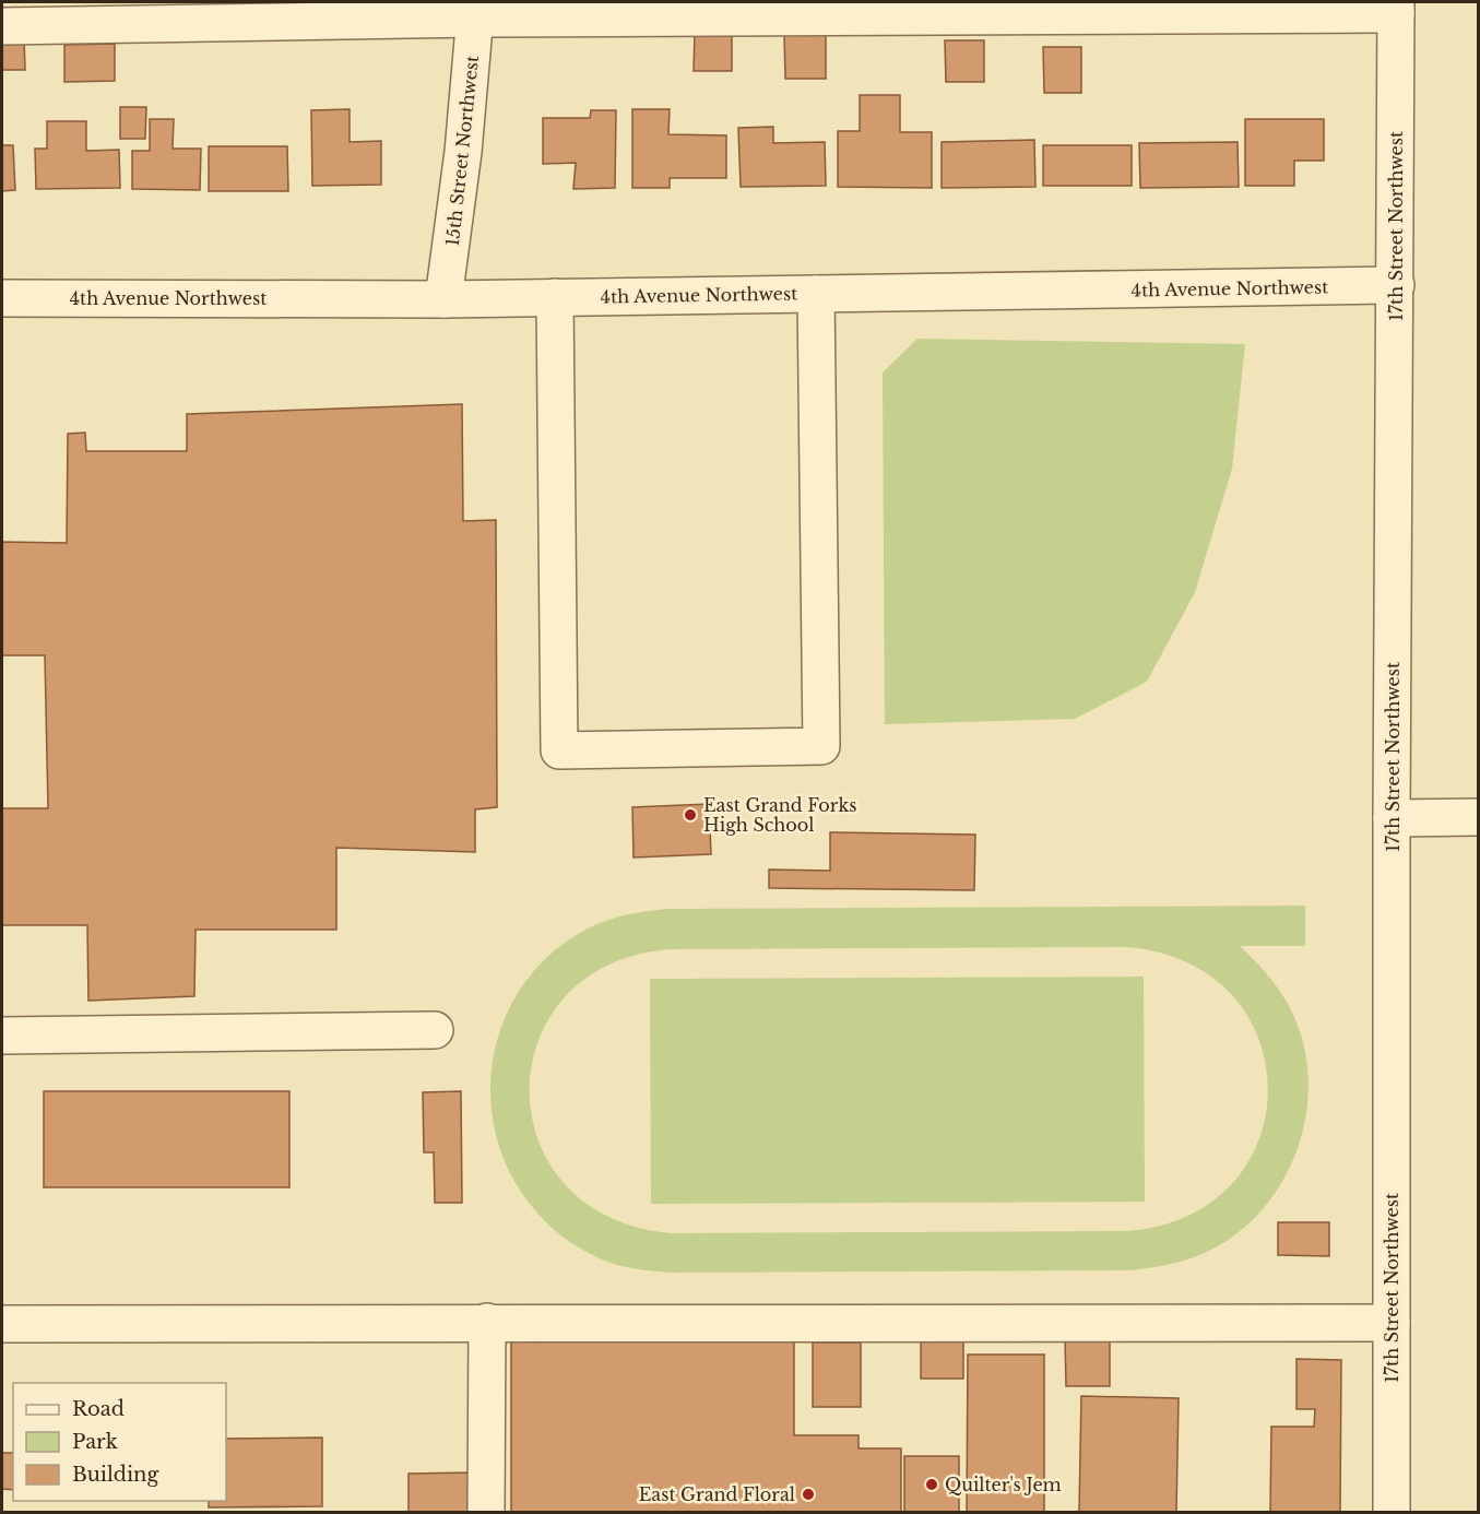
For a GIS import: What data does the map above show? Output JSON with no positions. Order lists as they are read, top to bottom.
{
  "streets": {
    "street": ["15th Street Northwest", "17th Street Northwest", "4th Avenue Northwest"]
  },
  "crossings": [
    ["15th Street Northwest", "4th Avenue Northwest"],
    ["17th Street Northwest", "4th Avenue Northwest"]
  ],
  "places": ["East Grand Forks High School", "Quilter's Jem", "East Grand Floral"],
  "legend": ["Road", "Park", "Building"]
}
